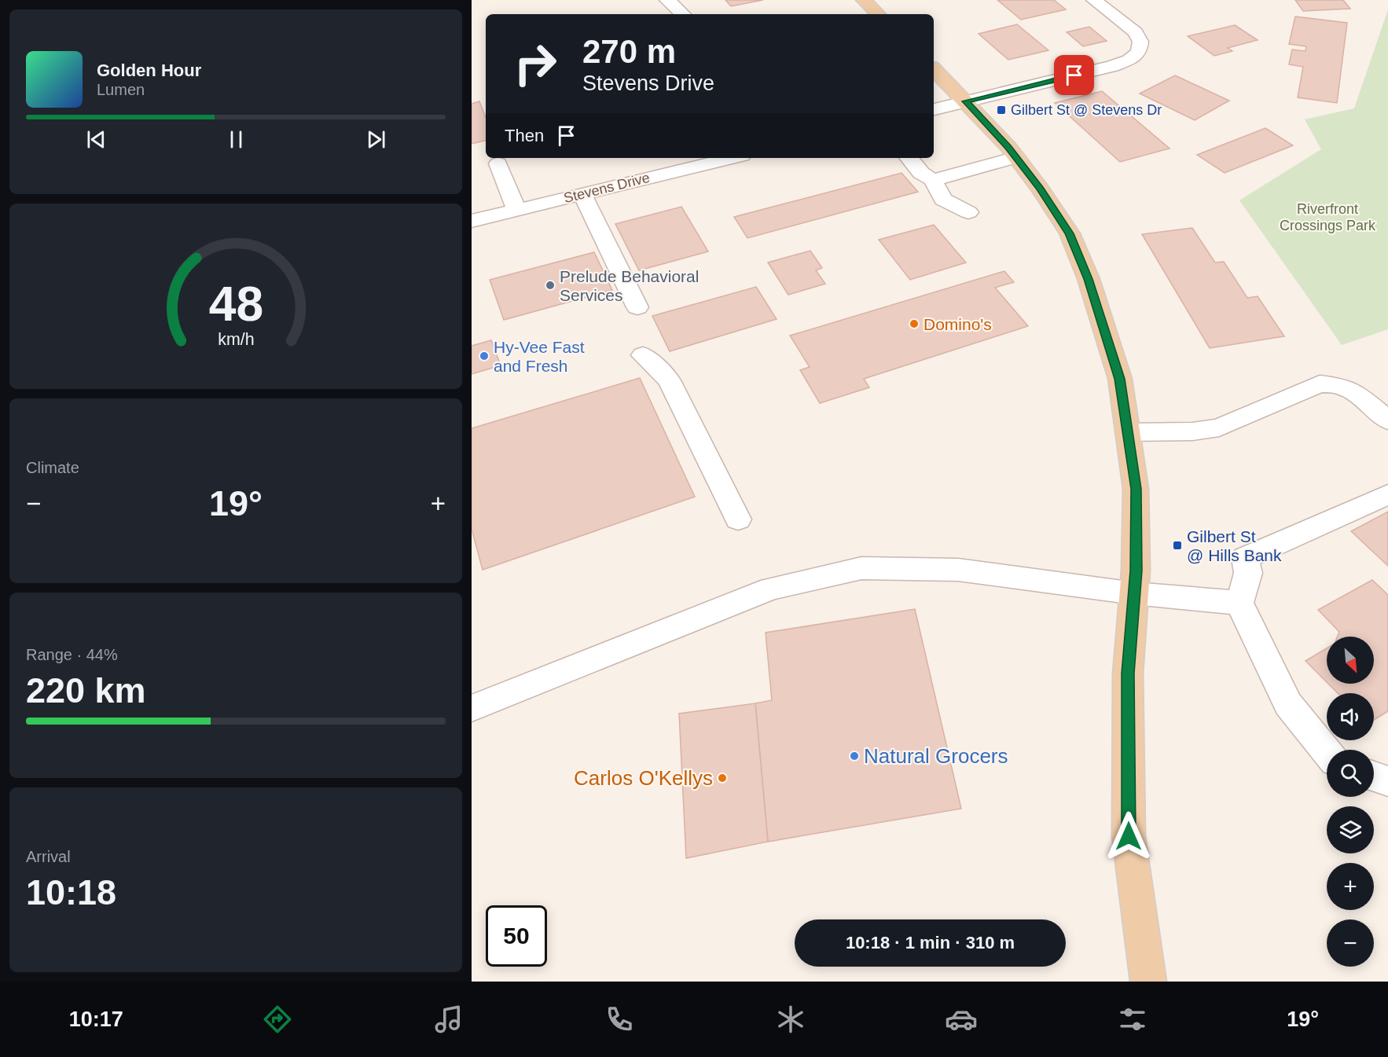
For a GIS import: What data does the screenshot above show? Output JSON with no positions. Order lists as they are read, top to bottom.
{
  "streets": {
    "street": ["Stevens Drive"]
  },
  "parks": ["Riverfront Crossings Park"],
  "places": {
    "transit": ["Gilbert St @ Stevens Dr", "Gilbert St @ Hills Bank"],
    "other": [
      "Prelude Behavioral Services",
      "Domino's",
      "Hy-Vee Fast and Fresh",
      "Natural Grocers",
      "Carlos O'Kellys"
    ]
  },
  "north": "bottom right",
  "page": {
    "turn": ["270 m", "Stevens Drive"],
    "song": ["Golden Hour", "Lumen"],
    "then": "Then",
    "tile": [
      "Climate",
      ["Range · 44%", "220 km"],
      ["Arrival", "10:18"]
    ],
    "heat": ["−", "19°", "+"],
    "map_buttons": ["+", "−"],
    "limit": "50",
    "trip": "10:18 · 1 min · 310 m",
    "tabs": ["10:17", "19°"],
    "gauge": ["48", "km/h"]
  }
}
